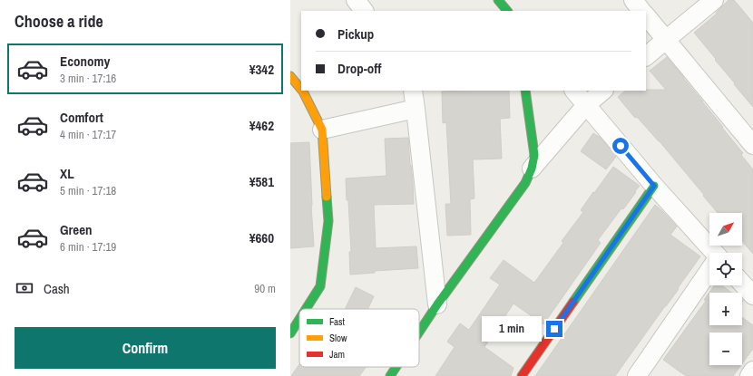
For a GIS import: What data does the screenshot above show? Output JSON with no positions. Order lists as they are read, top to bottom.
{
  "legend": ["Fast", "Slow", "Jam"],
  "north": "top right",
  "page": {
    "heading": "Choose a ride",
    "banner": ["Pickup", "Drop-off"],
    "list": [
      {
        "name": "Economy",
        "note": "3 min · 17:16",
        "value": "¥342"
      },
      {
        "name": "Comfort",
        "note": "4 min · 17:17",
        "value": "¥462"
      },
      {
        "name": "XL",
        "note": "5 min · 17:18",
        "value": "¥581"
      },
      {
        "name": "Green",
        "note": "6 min · 17:19",
        "value": "¥660"
      }
    ],
    "map_buttons": ["+", "−"],
    "pay": ["Cash", "90 m"],
    "bubble": "1 min",
    "buttons": "Confirm"
  }
}
